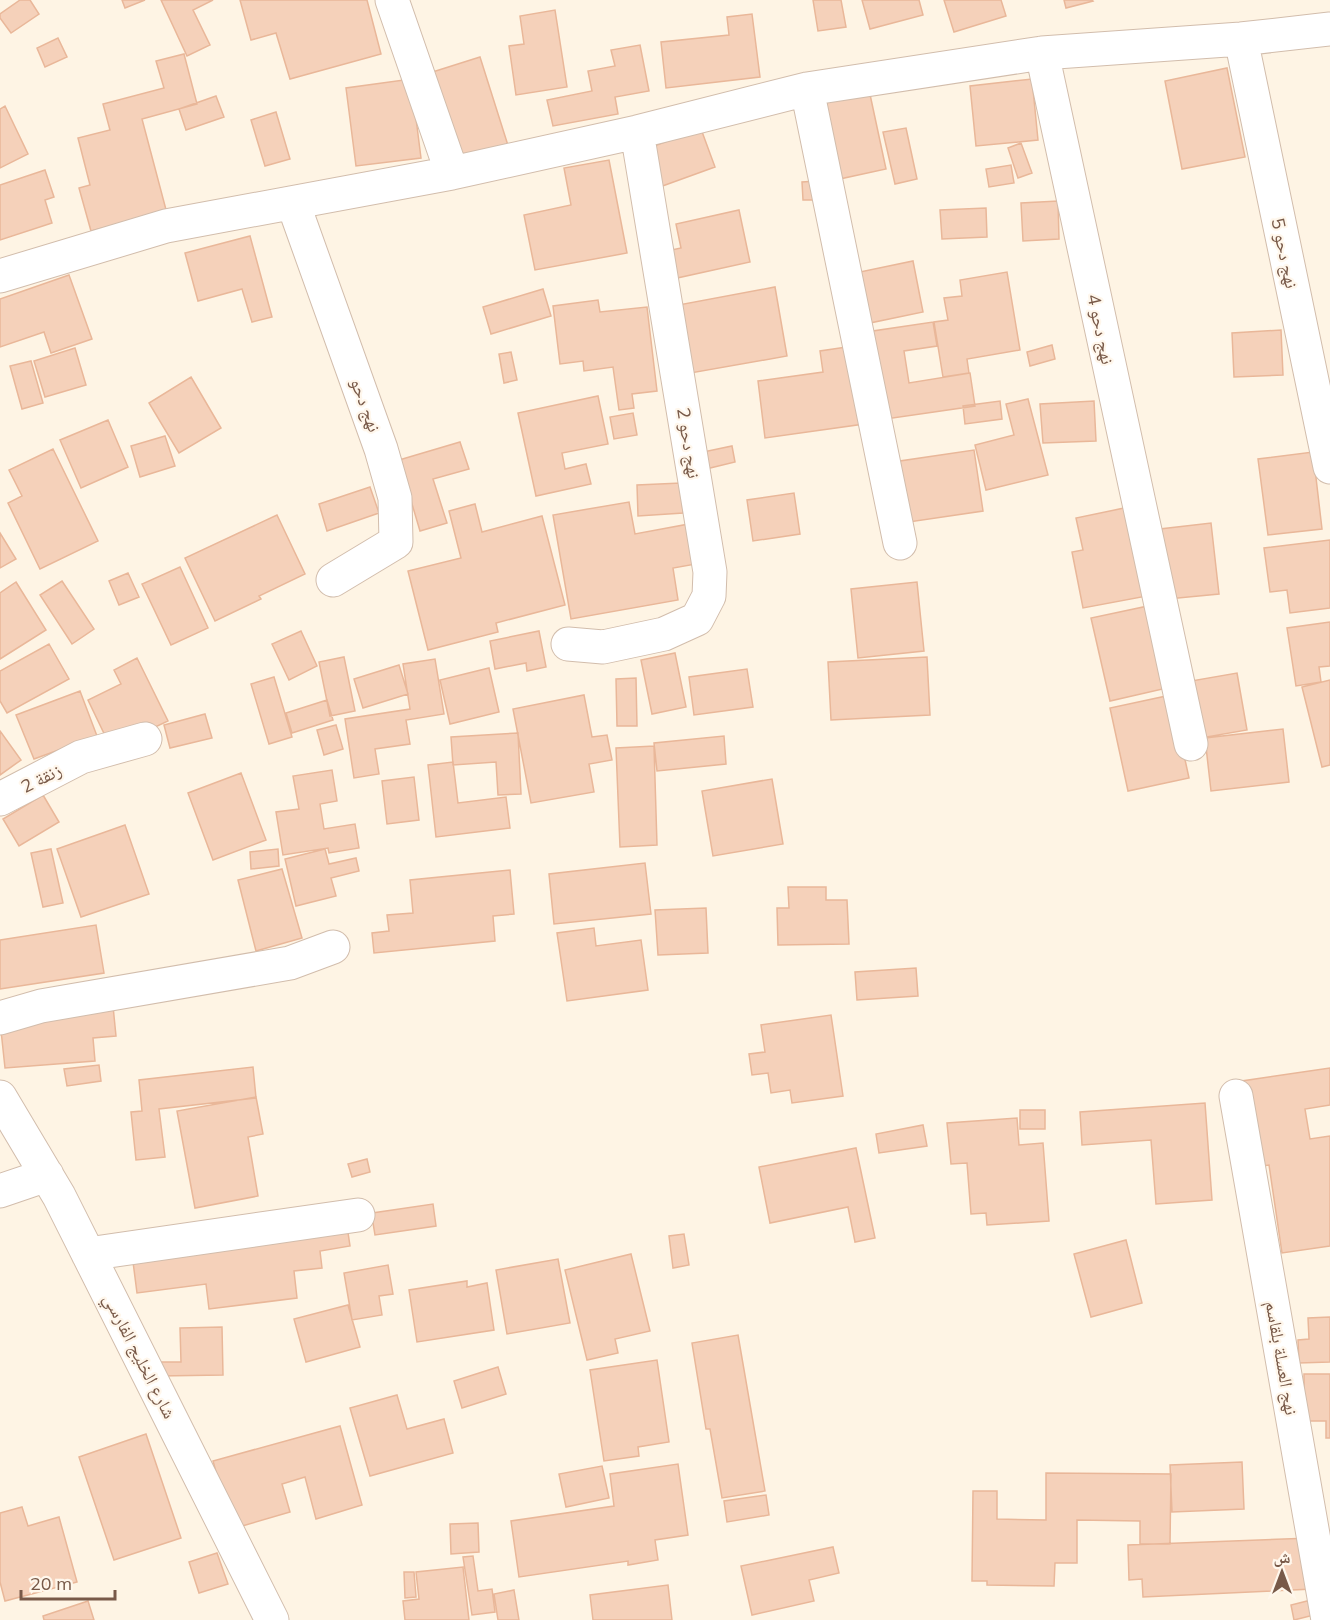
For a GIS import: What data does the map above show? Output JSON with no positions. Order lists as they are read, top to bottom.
{
  "streets": {
    "street": [
      "نهج دحو 5",
      "نهج دحو 4",
      "نهج دحو",
      "نهج دحو 2",
      "زنقة 2",
      "شارع الخليج الفارسي",
      "نهج العسلة بلقاسم"
    ]
  },
  "scale_bar": "20 m",
  "north": "top"
}
